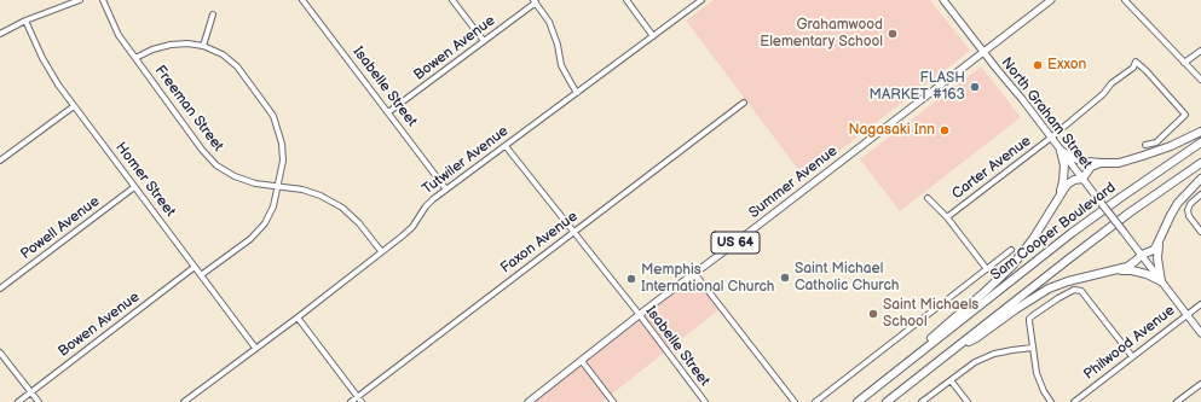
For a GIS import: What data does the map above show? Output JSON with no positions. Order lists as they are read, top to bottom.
{
  "streets": {
    "highway": ["Sam Cooper Boulevard"],
    "main road": ["North Graham Street", "Summer Avenue", "US 64"],
    "street": [
      "Bowen Avenue",
      "Isabelle Street",
      "Freeman Street",
      "Tutwiler Avenue",
      "Carter Avenue",
      "Homer Street",
      "Powell Avenue",
      "Faxon Avenue",
      "Philwood Avenue"
    ]
  },
  "crossings": [
    ["Bowen Avenue", "Isabelle Street"],
    ["Bowen Avenue", "Homer Street"],
    ["Isabelle Street", "Tutwiler Avenue"],
    ["Isabelle Street", "Summer Avenue"],
    ["Isabelle Street", "Faxon Avenue"],
    ["Freeman Street", "Tutwiler Avenue"],
    ["North Graham Street", "Carter Avenue"],
    ["North Graham Street", "Summer Avenue"],
    ["North Graham Street", "Philwood Avenue"],
    ["Tutwiler Avenue", "Homer Street"],
    ["Homer Street", "Powell Avenue"]
  ],
  "places": [
    "Grahamwood Elementary School",
    "Exxon",
    "FLASH MARKET #163",
    "Nagasaki Inn",
    "Saint Michael Catholic Church",
    "Memphis International Church",
    "Saint Michaels School"
  ]
}
